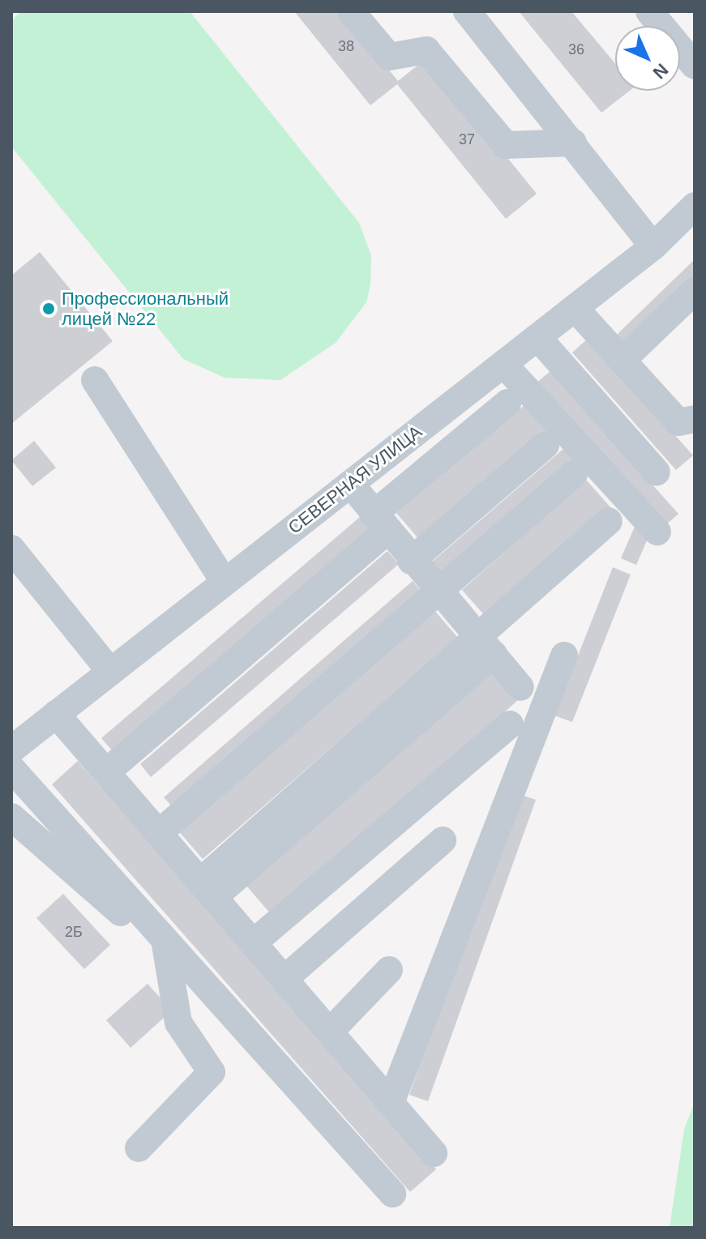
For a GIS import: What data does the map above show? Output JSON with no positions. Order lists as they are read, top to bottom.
{
  "streets": {
    "street": ["СЕВЕРНАЯ УЛИЦА"]
  },
  "places": ["Профессиональный лицей №22"],
  "house_numbers": [
    "38",
    "36",
    "37",
    "2Б"
  ],
  "north": "bottom right"
}
